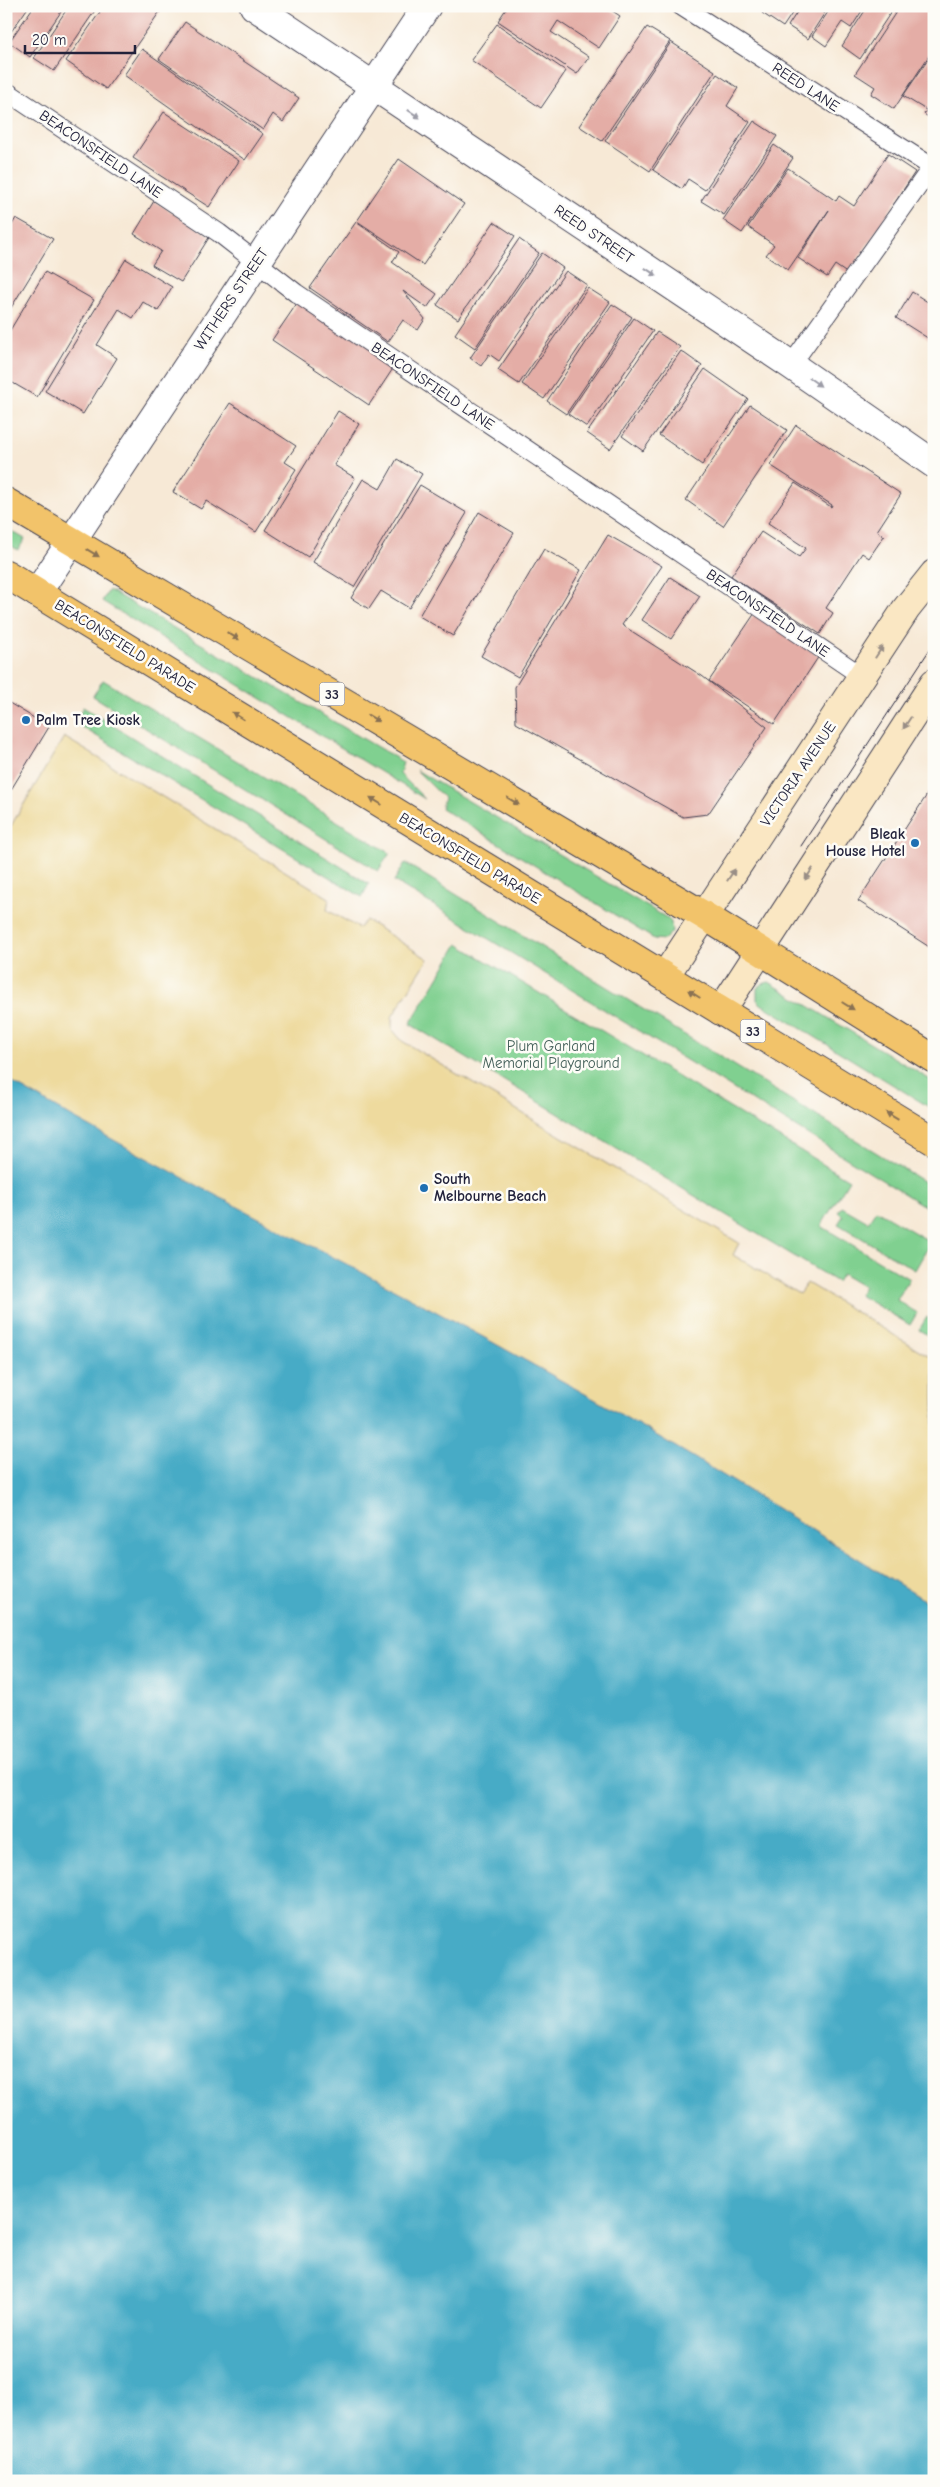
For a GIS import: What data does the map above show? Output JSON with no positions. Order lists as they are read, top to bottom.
{
  "streets": {
    "main road": ["BEACONSFIELD PARADE", "33"],
    "street": ["REED STREET", "WITHERS STREET", "VICTORIA AVENUE"],
    "lane": ["REED LANE", "BEACONSFIELD LANE"]
  },
  "crossings": [
    ["BEACONSFIELD LANE", "WITHERS STREET"],
    ["BEACONSFIELD LANE", "VICTORIA AVENUE"],
    ["REED STREET", "WITHERS STREET"],
    ["WITHERS STREET", "BEACONSFIELD PARADE"],
    ["WITHERS STREET", "33"],
    ["BEACONSFIELD PARADE", "VICTORIA AVENUE"],
    ["33", "VICTORIA AVENUE"]
  ],
  "one_way": ["REED STREET"],
  "parks": ["Plum Garland Memorial Playground"],
  "places": ["Palm Tree Kiosk", "Bleak House Hotel", "South Melbourne Beach"],
  "scale_bar": "20 m"
}
